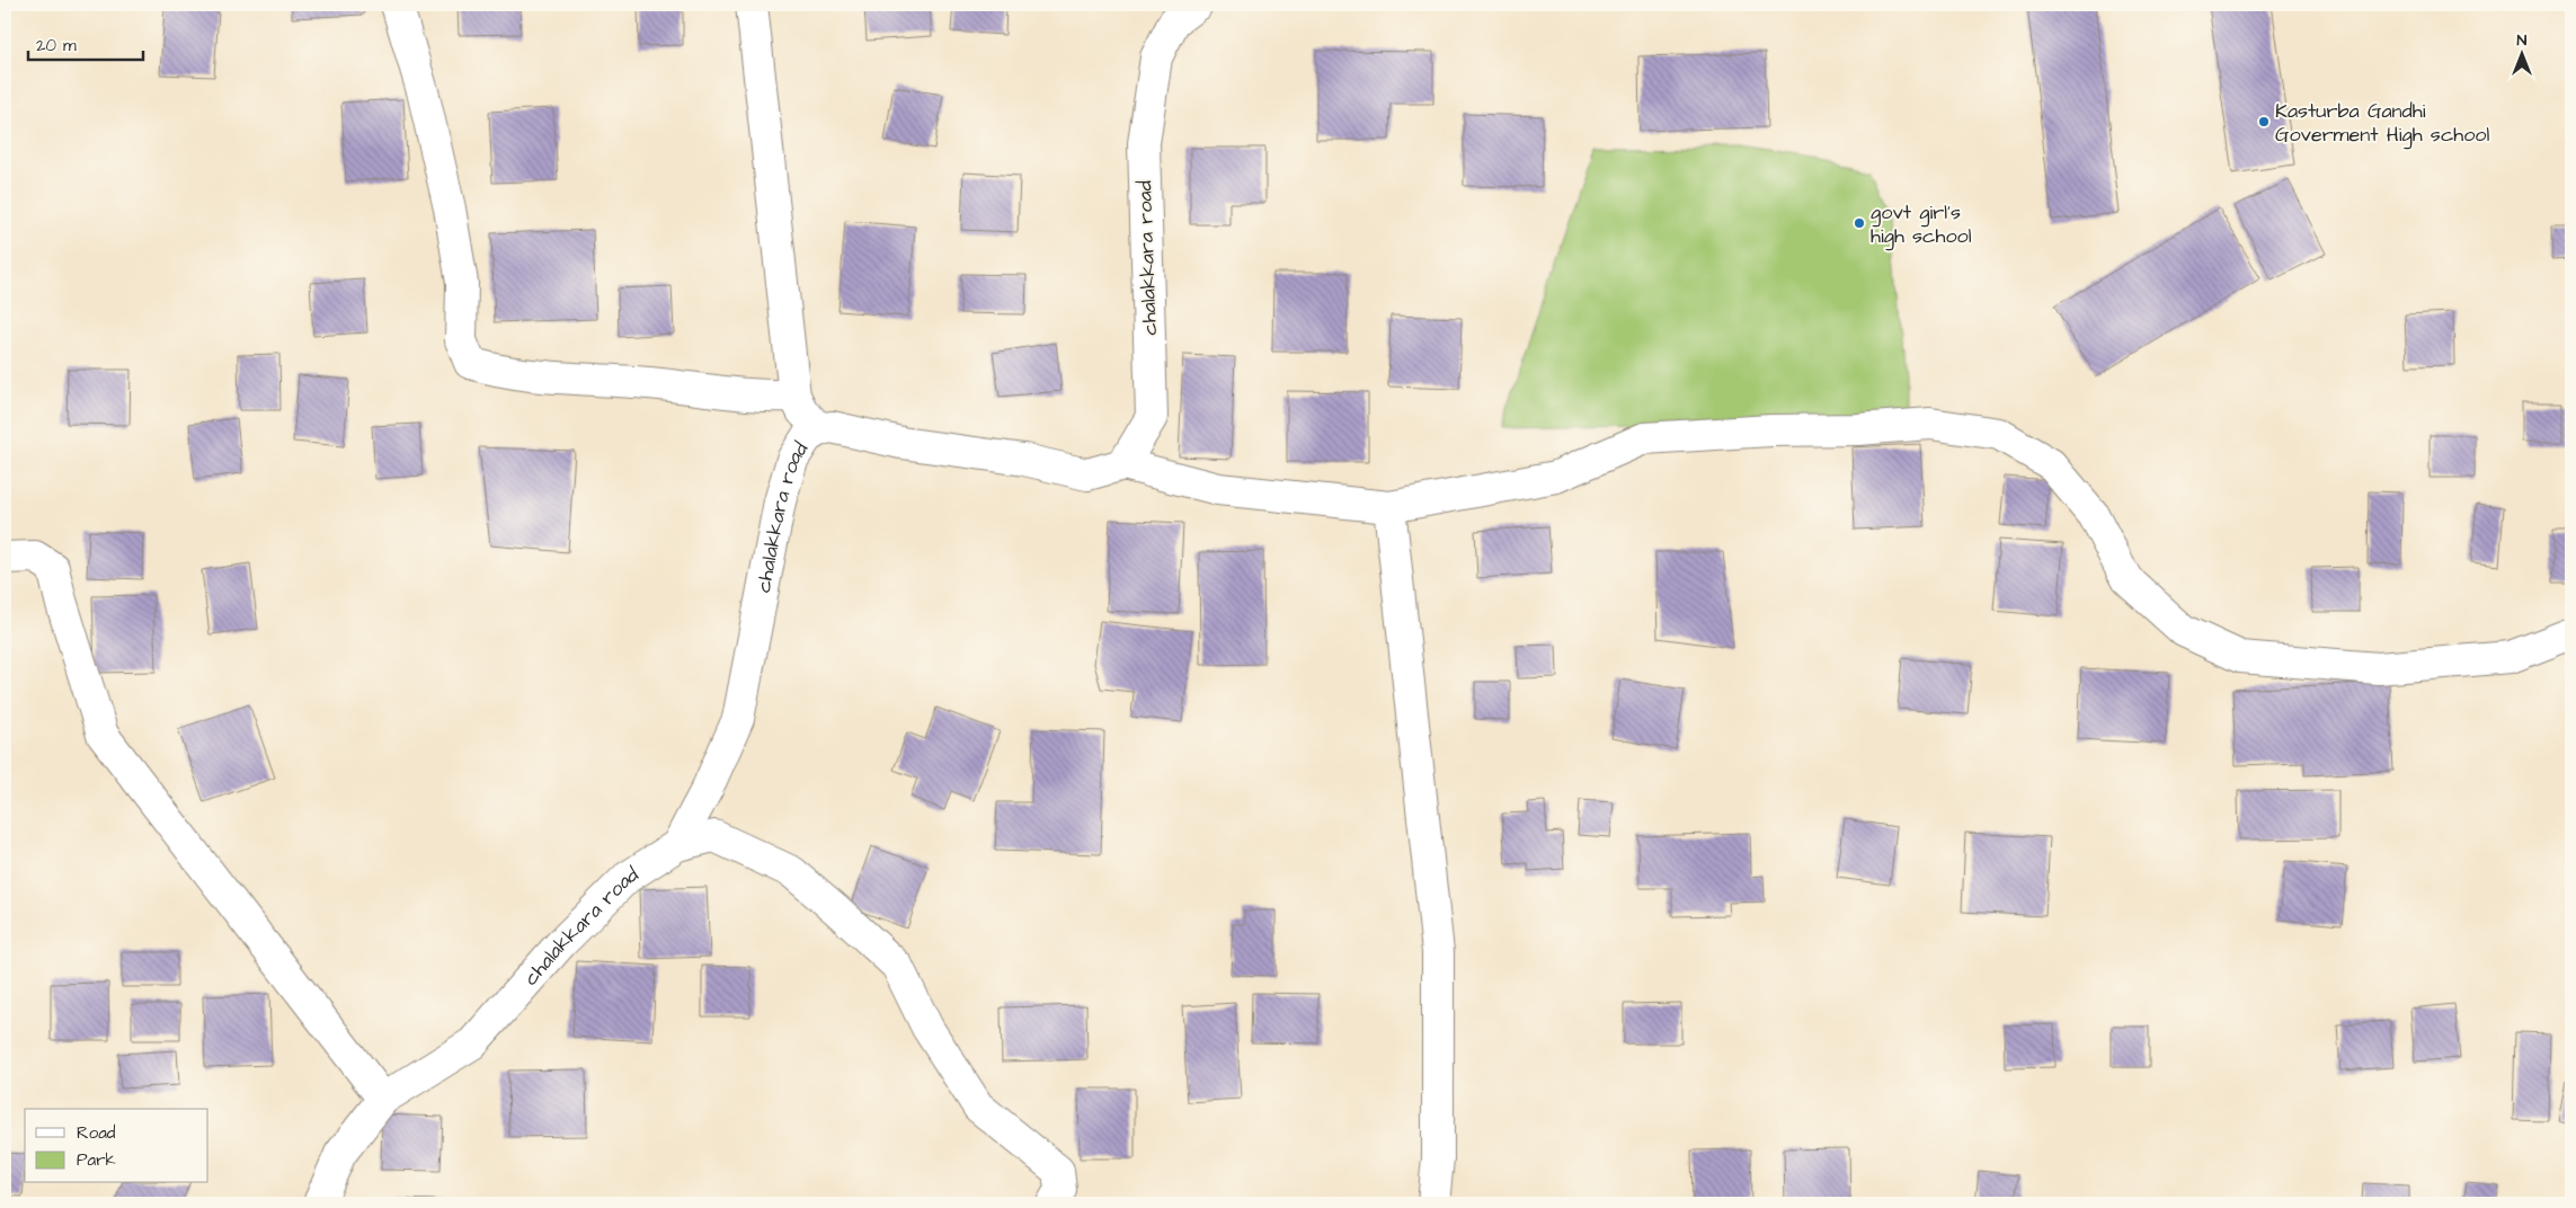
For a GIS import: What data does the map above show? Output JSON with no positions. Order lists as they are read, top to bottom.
{
  "streets": {
    "street": ["chalakkara road"]
  },
  "places": ["Kasturba Gandhi Goverment High school", "govt girl's high school"],
  "legend": ["Road", "Park"],
  "scale_bar": "20 m",
  "north": "top"
}
